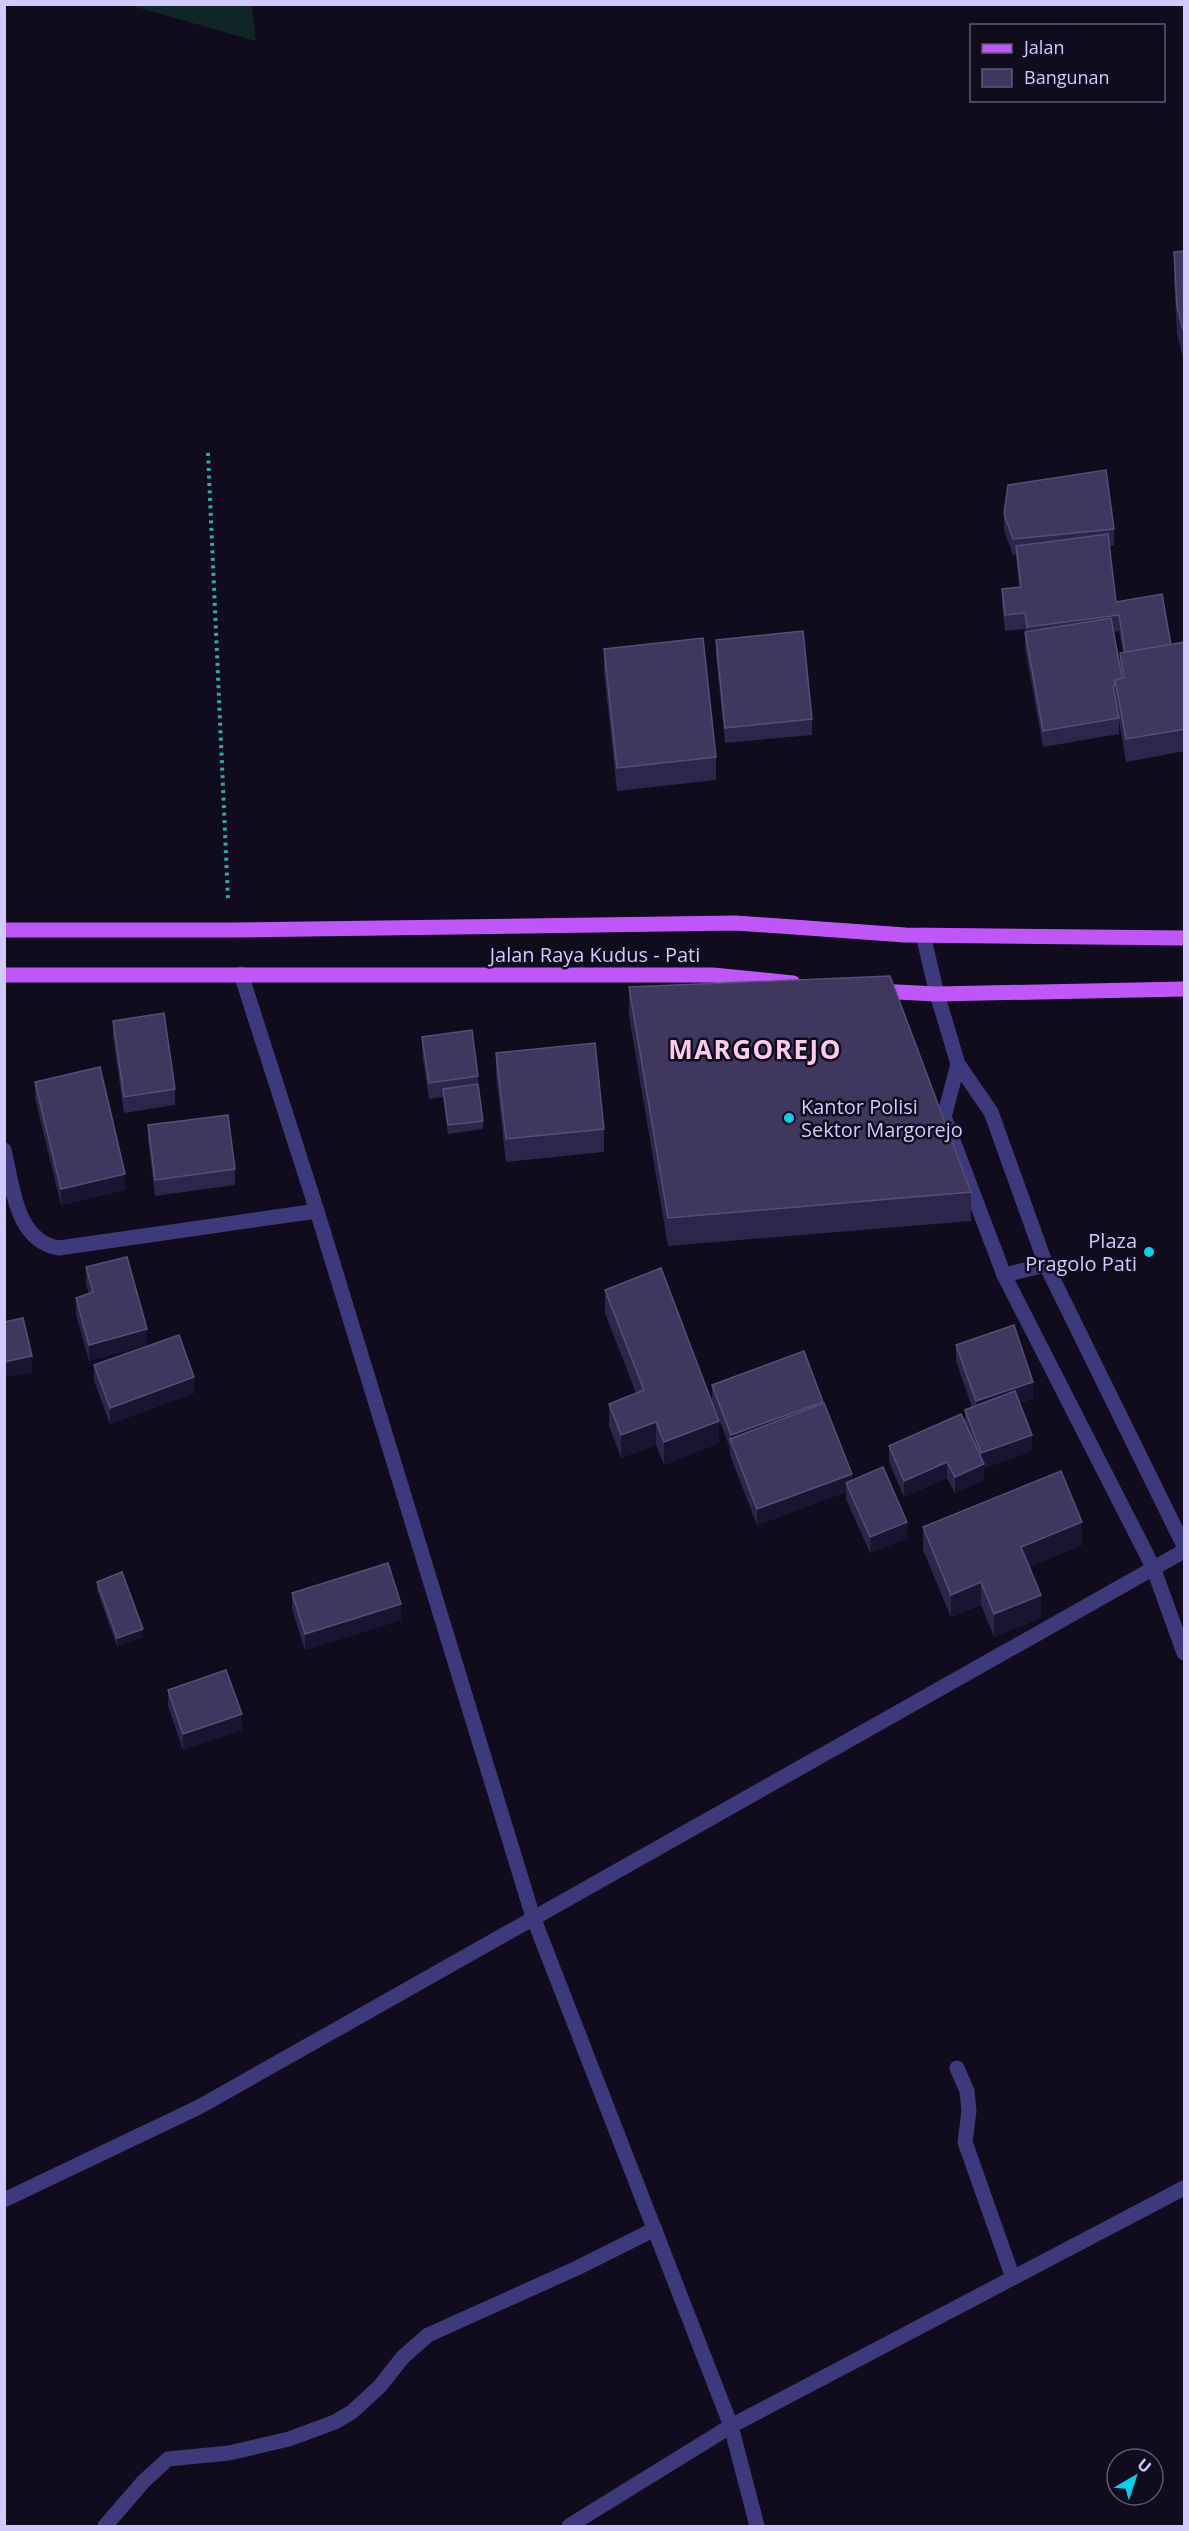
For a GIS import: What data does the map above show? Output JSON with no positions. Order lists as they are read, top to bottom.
{
  "streets": {
    "main road": ["Jalan Raya Kudus - Pati"]
  },
  "districts": ["MARGOREJO"],
  "places": ["Kantor Polisi Sektor Margorejo", "Plaza Pragolo Pati"],
  "legend": ["Jalan", "Bangunan"],
  "north": "top right"
}
